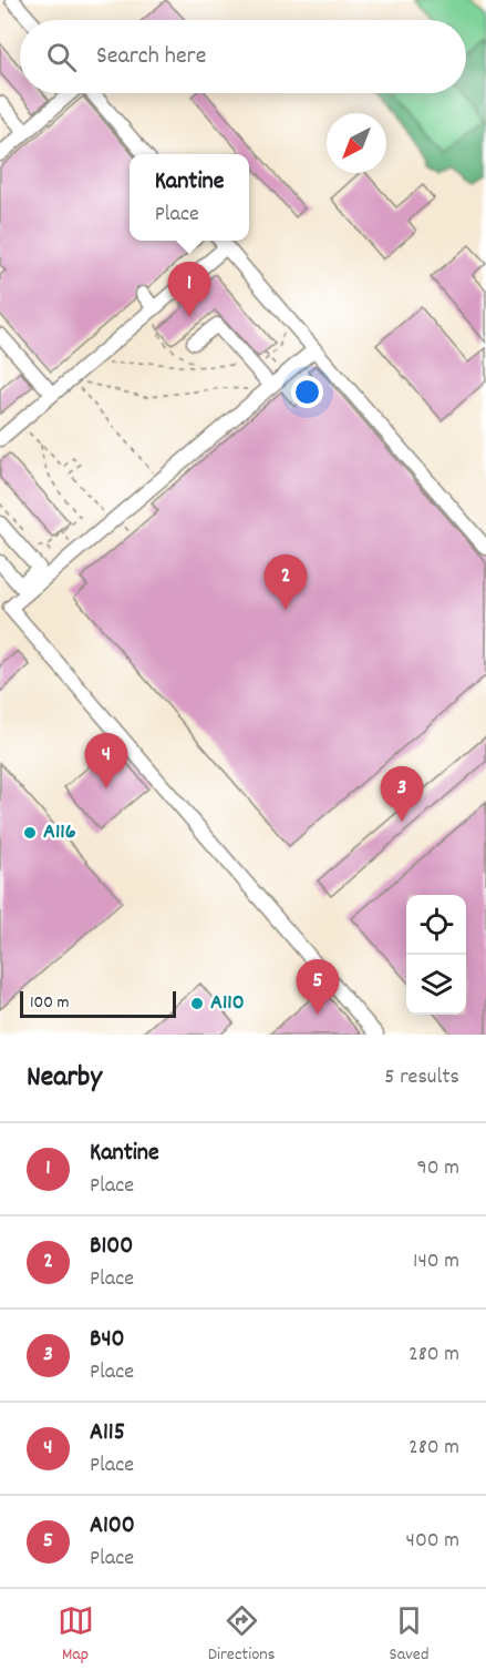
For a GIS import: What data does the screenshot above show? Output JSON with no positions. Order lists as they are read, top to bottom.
{
  "places": ["A116", "A110"],
  "scale_bar": "100 m",
  "north": "bottom left",
  "page": {
    "search": "Search here",
    "popup": ["Kantine", "Place"],
    "pins": [
      "1",
      "2",
      "4",
      "3",
      "5"
    ],
    "scale": "100 m",
    "heading": ["Nearby", "5 results"],
    "list": [
      {
        "mark": "1",
        "name": "Kantine",
        "note": "Place",
        "value": "90 m"
      },
      {
        "mark": "2",
        "name": "B100",
        "note": "Place",
        "value": "140 m"
      },
      {
        "mark": "3",
        "name": "B40",
        "note": "Place",
        "value": "280 m"
      },
      {
        "mark": "4",
        "name": "A115",
        "note": "Place",
        "value": "280 m"
      },
      {
        "mark": "5",
        "name": "A100",
        "note": "Place",
        "value": "400 m"
      }
    ],
    "nav": ["Map", "Directions", "Saved"]
  }
}
